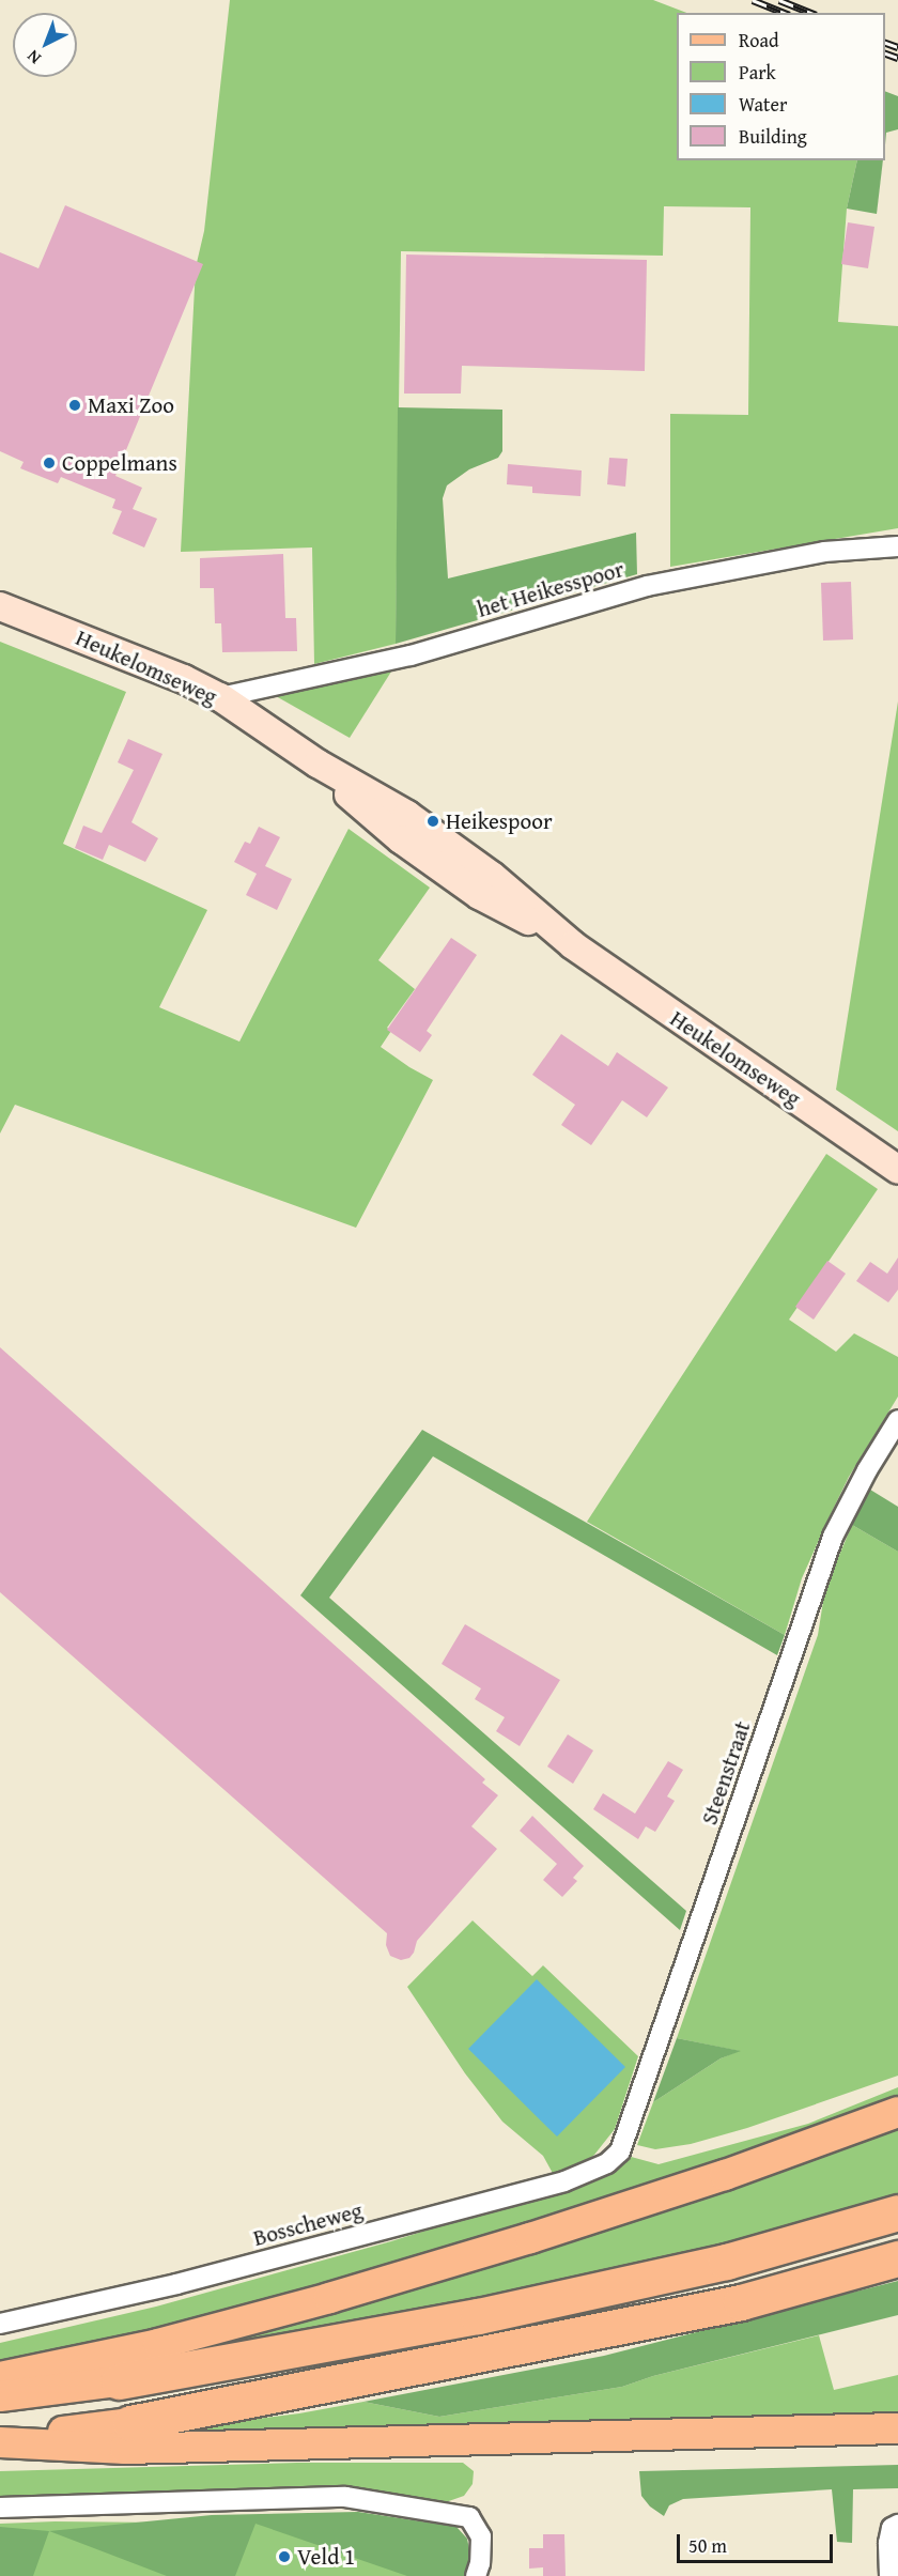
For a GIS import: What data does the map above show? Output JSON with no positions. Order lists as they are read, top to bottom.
{
  "streets": {
    "street": [
      "het Heikesspoor",
      "Heukelomseweg",
      "Steenstraat",
      "Bosscheweg"
    ]
  },
  "crossings": [
    ["het Heikesspoor", "Heukelomseweg"],
    ["Steenstraat", "Bosscheweg"]
  ],
  "places": [
    "Maxi Zoo",
    "Coppelmans",
    "Heikespoor",
    "Veld 1"
  ],
  "legend": [
    "Road",
    "Park",
    "Water",
    "Building"
  ],
  "scale_bar": "50 m",
  "north": "bottom left"
}
